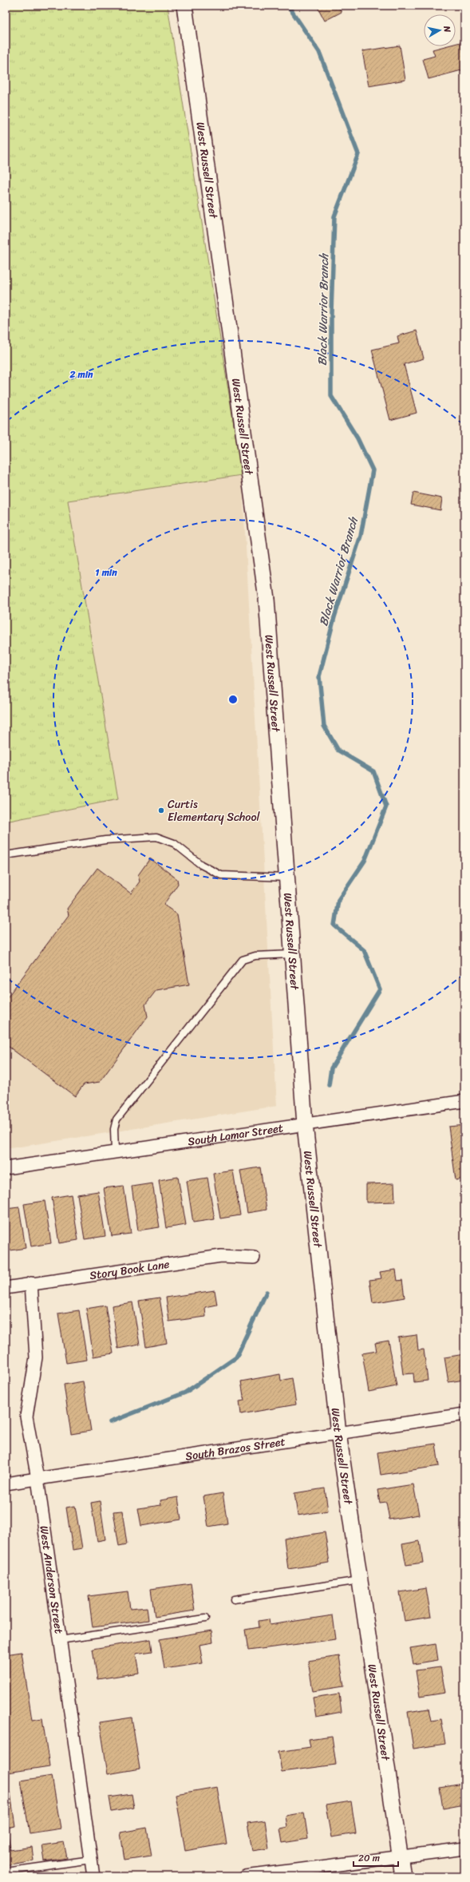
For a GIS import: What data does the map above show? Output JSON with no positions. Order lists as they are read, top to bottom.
{
  "streets": {
    "street": [
      "West Russell Street",
      "South Lamar Street",
      "Story Book Lane",
      "South Brazos Street",
      "West Anderson Street"
    ]
  },
  "crossings": [
    ["West Russell Street", "South Lamar Street"],
    ["West Russell Street", "South Brazos Street"],
    ["Story Book Lane", "West Anderson Street"],
    ["South Brazos Street", "West Anderson Street"]
  ],
  "water": ["Black Warrior Branch"],
  "places": ["Curtis Elementary School"],
  "scale_bar": "20 m",
  "north": "right",
  "rings": ["2 min", "1 min"]
}
